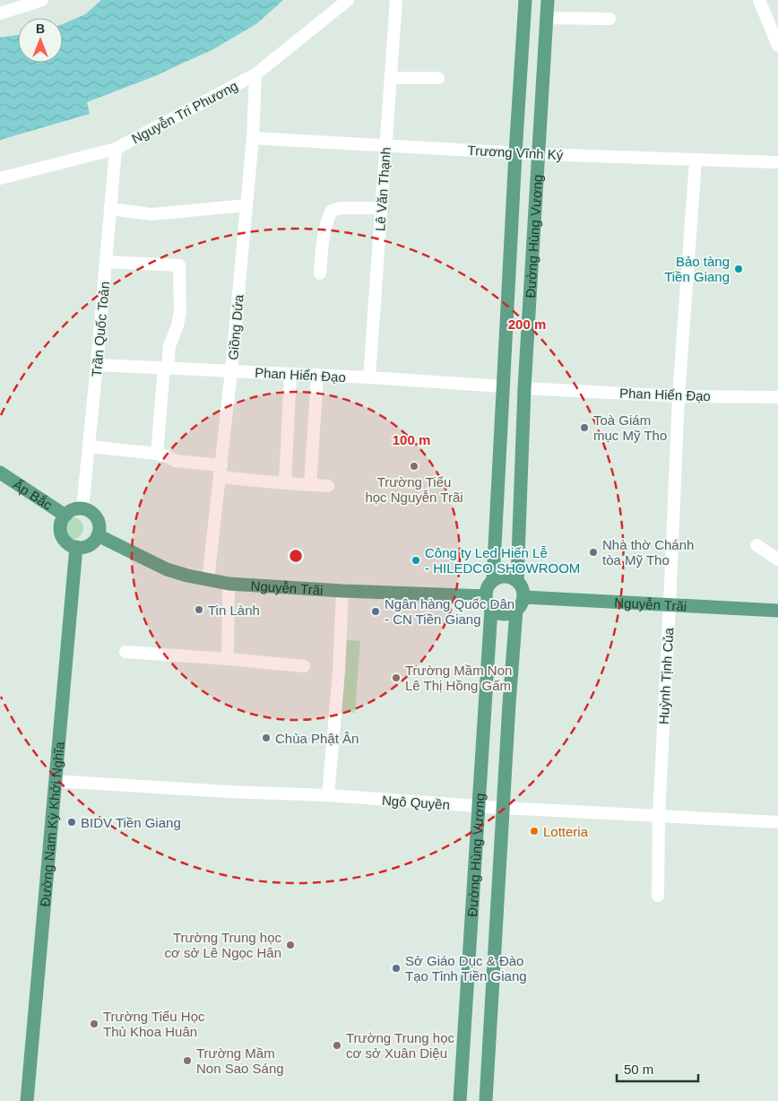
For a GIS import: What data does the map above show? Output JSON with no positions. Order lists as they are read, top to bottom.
{
  "streets": {
    "main road": [
      "Đường Hùng Vương",
      "Ấp Bắc",
      "Nguyễn Trãi",
      "Đường Nam Kỳ Khởi Nghĩa"
    ],
    "street": [
      "Nguyễn Tri Phương",
      "Trương Vĩnh Ký",
      "Lê Văn Thạnh",
      "Giồng Dứa",
      "Trần Quốc Toản",
      "Phan Hiển Đạo",
      "Huỳnh Tịnh Của",
      "Ngô Quyền"
    ]
  },
  "crossings": [
    ["Nguyễn Tri Phương", "Giồng Dứa"],
    ["Nguyễn Tri Phương", "Trần Quốc Toản"],
    ["Trương Vĩnh Ký", "Lê Văn Thạnh"],
    ["Trương Vĩnh Ký", "Đường Hùng Vương"],
    ["Trương Vĩnh Ký", "Giồng Dứa"],
    ["Trương Vĩnh Ký", "Huỳnh Tịnh Của"],
    ["Lê Văn Thạnh", "Phan Hiển Đạo"],
    ["Đường Hùng Vương", "Phan Hiển Đạo"],
    ["Đường Hùng Vương", "Nguyễn Trãi"],
    ["Đường Hùng Vương", "Ngô Quyền"],
    ["Giồng Dứa", "Phan Hiển Đạo"],
    ["Giồng Dứa", "Nguyễn Trãi"],
    ["Trần Quốc Toản", "Phan Hiển Đạo"],
    ["Trần Quốc Toản", "Ấp Bắc"],
    ["Trần Quốc Toản", "Nguyễn Trãi"],
    ["Trần Quốc Toản", "Đường Nam Kỳ Khởi Nghĩa"],
    ["Phan Hiển Đạo", "Huỳnh Tịnh Của"],
    ["Ấp Bắc", "Nguyễn Trãi"],
    ["Ấp Bắc", "Đường Nam Kỳ Khởi Nghĩa"],
    ["Nguyễn Trãi", "Huỳnh Tịnh Của"],
    ["Nguyễn Trãi", "Đường Nam Kỳ Khởi Nghĩa"],
    ["Huỳnh Tịnh Của", "Ngô Quyền"],
    ["Ngô Quyền", "Đường Nam Kỳ Khởi Nghĩa"]
  ],
  "places": [
    "Bảo tàng Tiền Giang",
    "Toà Giám mục Mỹ Tho",
    "Trường Tiểu học Nguyễn Trãi",
    "Nhà thờ Chánh tòa Mỹ Tho",
    "Công ty Led Hiến Lễ - HILEDCO SHOWROOM",
    "Tin Lành",
    "Ngân hàng Quốc Dân - CN Tiền Giang",
    "Trường Mầm Non Lê Thị Hồng Gấm",
    "Chùa Phật Ân",
    "BIDV Tiền Giang",
    "Lotteria",
    "Trường Trung học cơ sở Lê Ngọc Hân",
    "Sở Giáo Dục & Đào Tạo Tỉnh Tiền Giang",
    "Trường Tiểu Học Thủ Khoa Huân",
    "Trường Trung học cơ sở Xuân Diệu",
    "Trường Mầm Non Sao Sáng"
  ],
  "scale_bar": "50 m",
  "north": "top",
  "rings": ["200 m", "100 m"]
}
